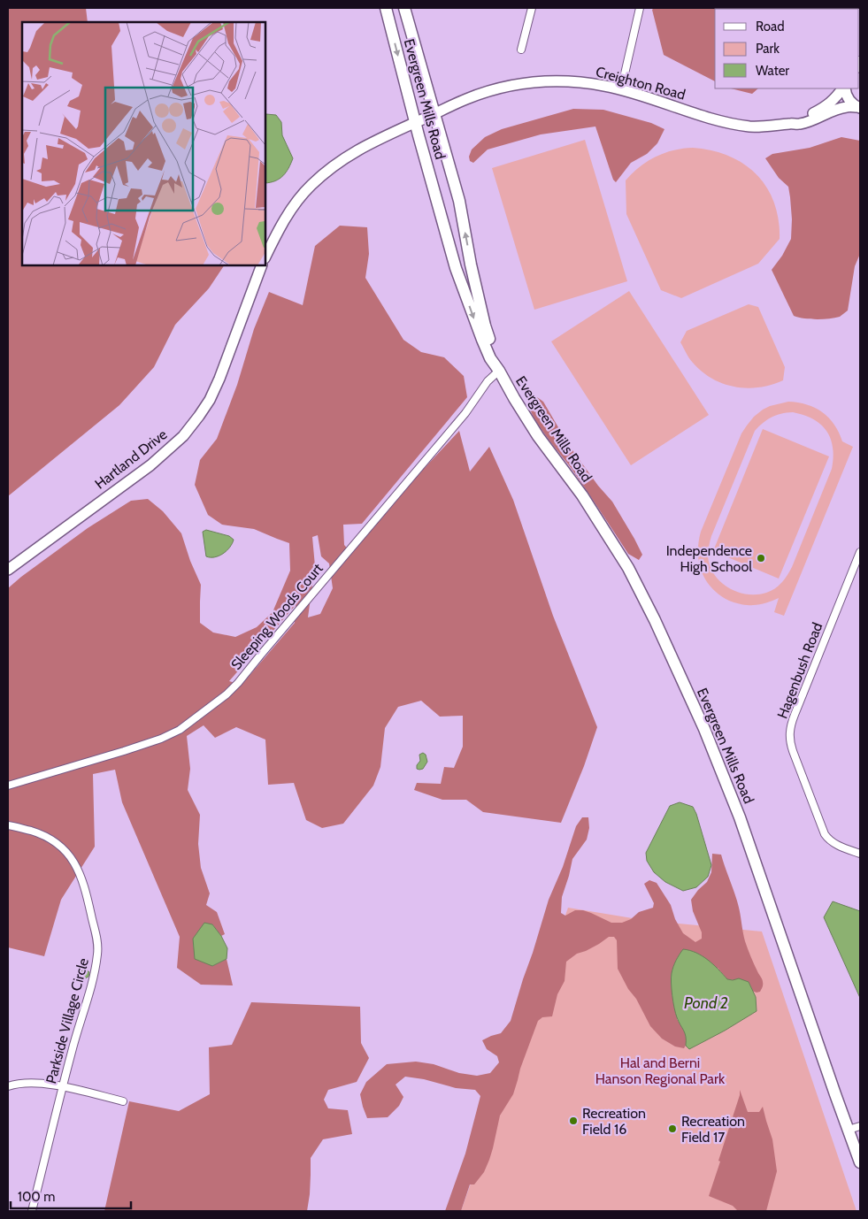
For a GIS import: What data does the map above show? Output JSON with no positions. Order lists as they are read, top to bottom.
{
  "streets": {
    "main road": ["Creighton Road", "Evergreen Mills Road", "Hartland Drive"],
    "street": ["Sleeping Woods Court", "Hagenbush Road", "Parkside Village Circle"]
  },
  "crossings": [
    ["Creighton Road", "Evergreen Mills Road"],
    ["Evergreen Mills Road", "Sleeping Woods Court"]
  ],
  "water": ["Pond 2"],
  "parks": ["Hal and Berni Hanson Regional Park"],
  "places": ["Independence High School", "Recreation Field 16", "Recreation Field 17"],
  "legend": ["Road", "Park", "Water"],
  "scale_bar": "100 m"
}
